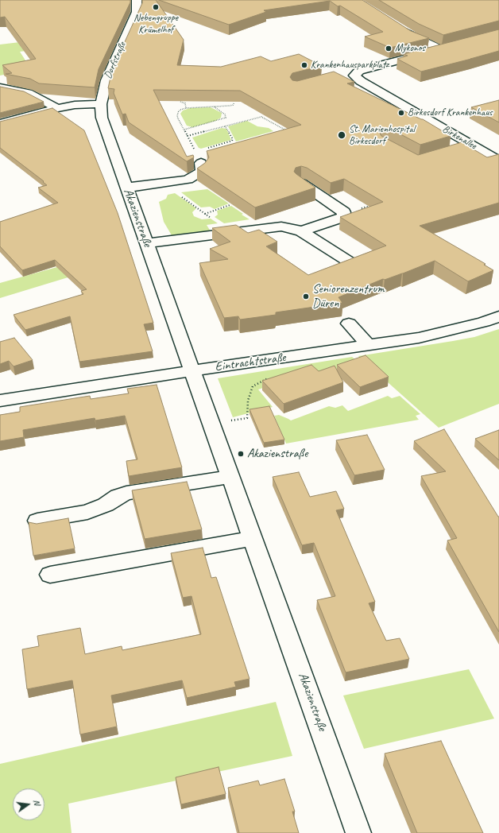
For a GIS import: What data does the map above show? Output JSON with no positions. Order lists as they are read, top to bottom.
{
  "streets": {
    "street": [
      "Dorfstraße",
      "Birkenallee",
      "Akazienstraße",
      "Eintrachtstraße"
    ]
  },
  "crossings": [
    ["Dorfstraße", "Akazienstraße"],
    ["Akazienstraße", "Eintrachtstraße"]
  ],
  "places": [
    "Nebengruppe Krümelhof",
    "Mykonos",
    "Krankenhausparkplatz",
    "Birkesdorf Krankenhaus",
    "St. Marienhospital Birkesdorf",
    "Seniorenzentrum Düren",
    "Akazienstraße"
  ],
  "north": "right"
}
